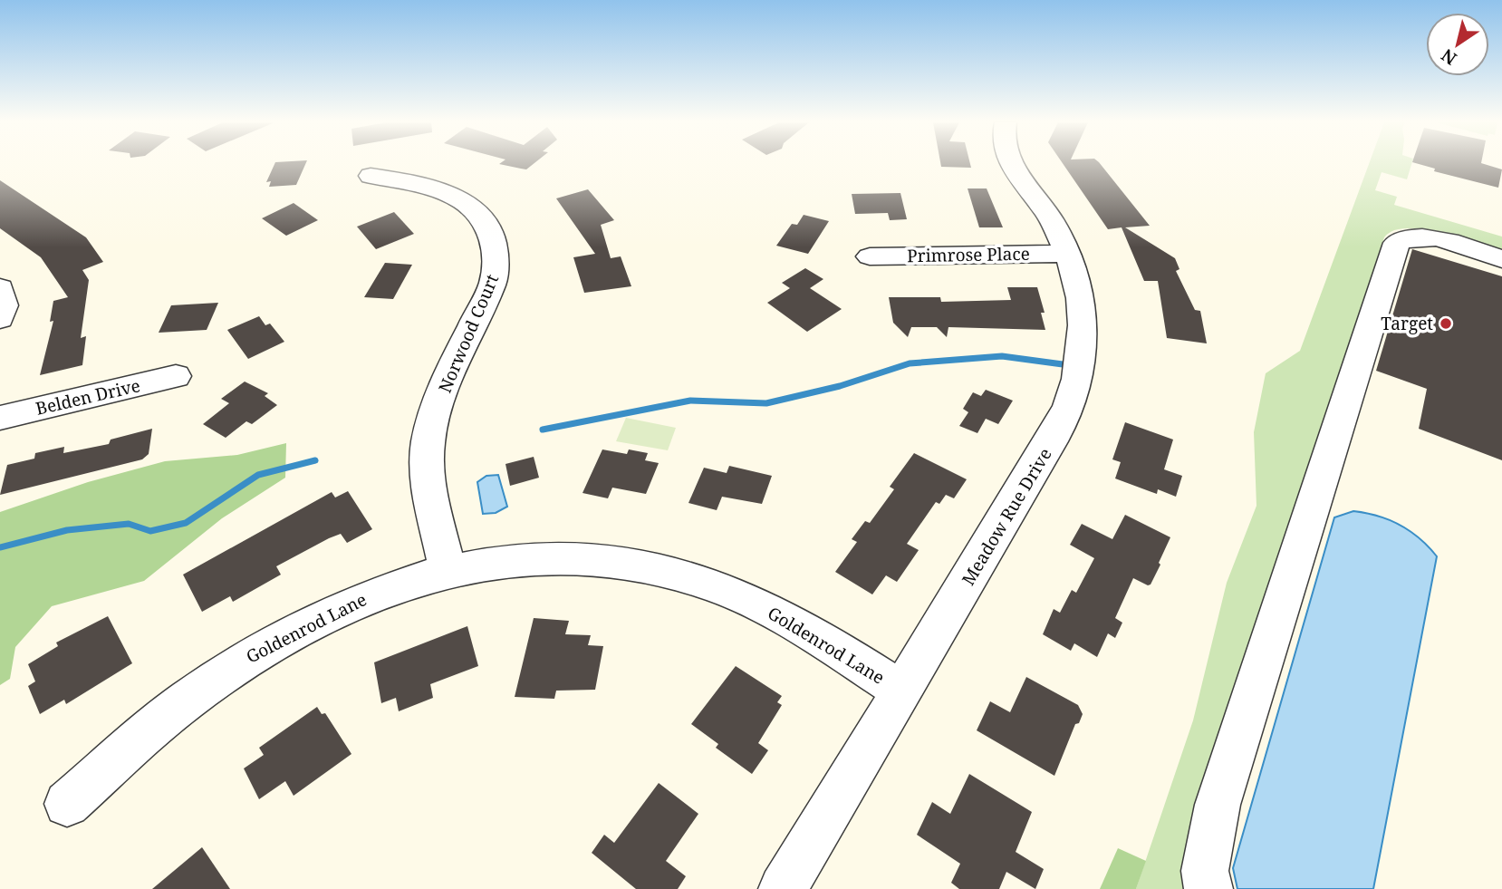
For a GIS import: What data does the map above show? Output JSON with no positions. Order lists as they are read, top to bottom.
{
  "streets": {
    "street": [
      "Primrose Place",
      "Norwood Court",
      "Belden Drive",
      "Meadow Rue Drive",
      "Goldenrod Lane"
    ]
  },
  "crossings": [
    ["Primrose Place", "Meadow Rue Drive"],
    ["Norwood Court", "Goldenrod Lane"],
    ["Meadow Rue Drive", "Goldenrod Lane"]
  ],
  "places": ["Target"],
  "north": "bottom left"
}
